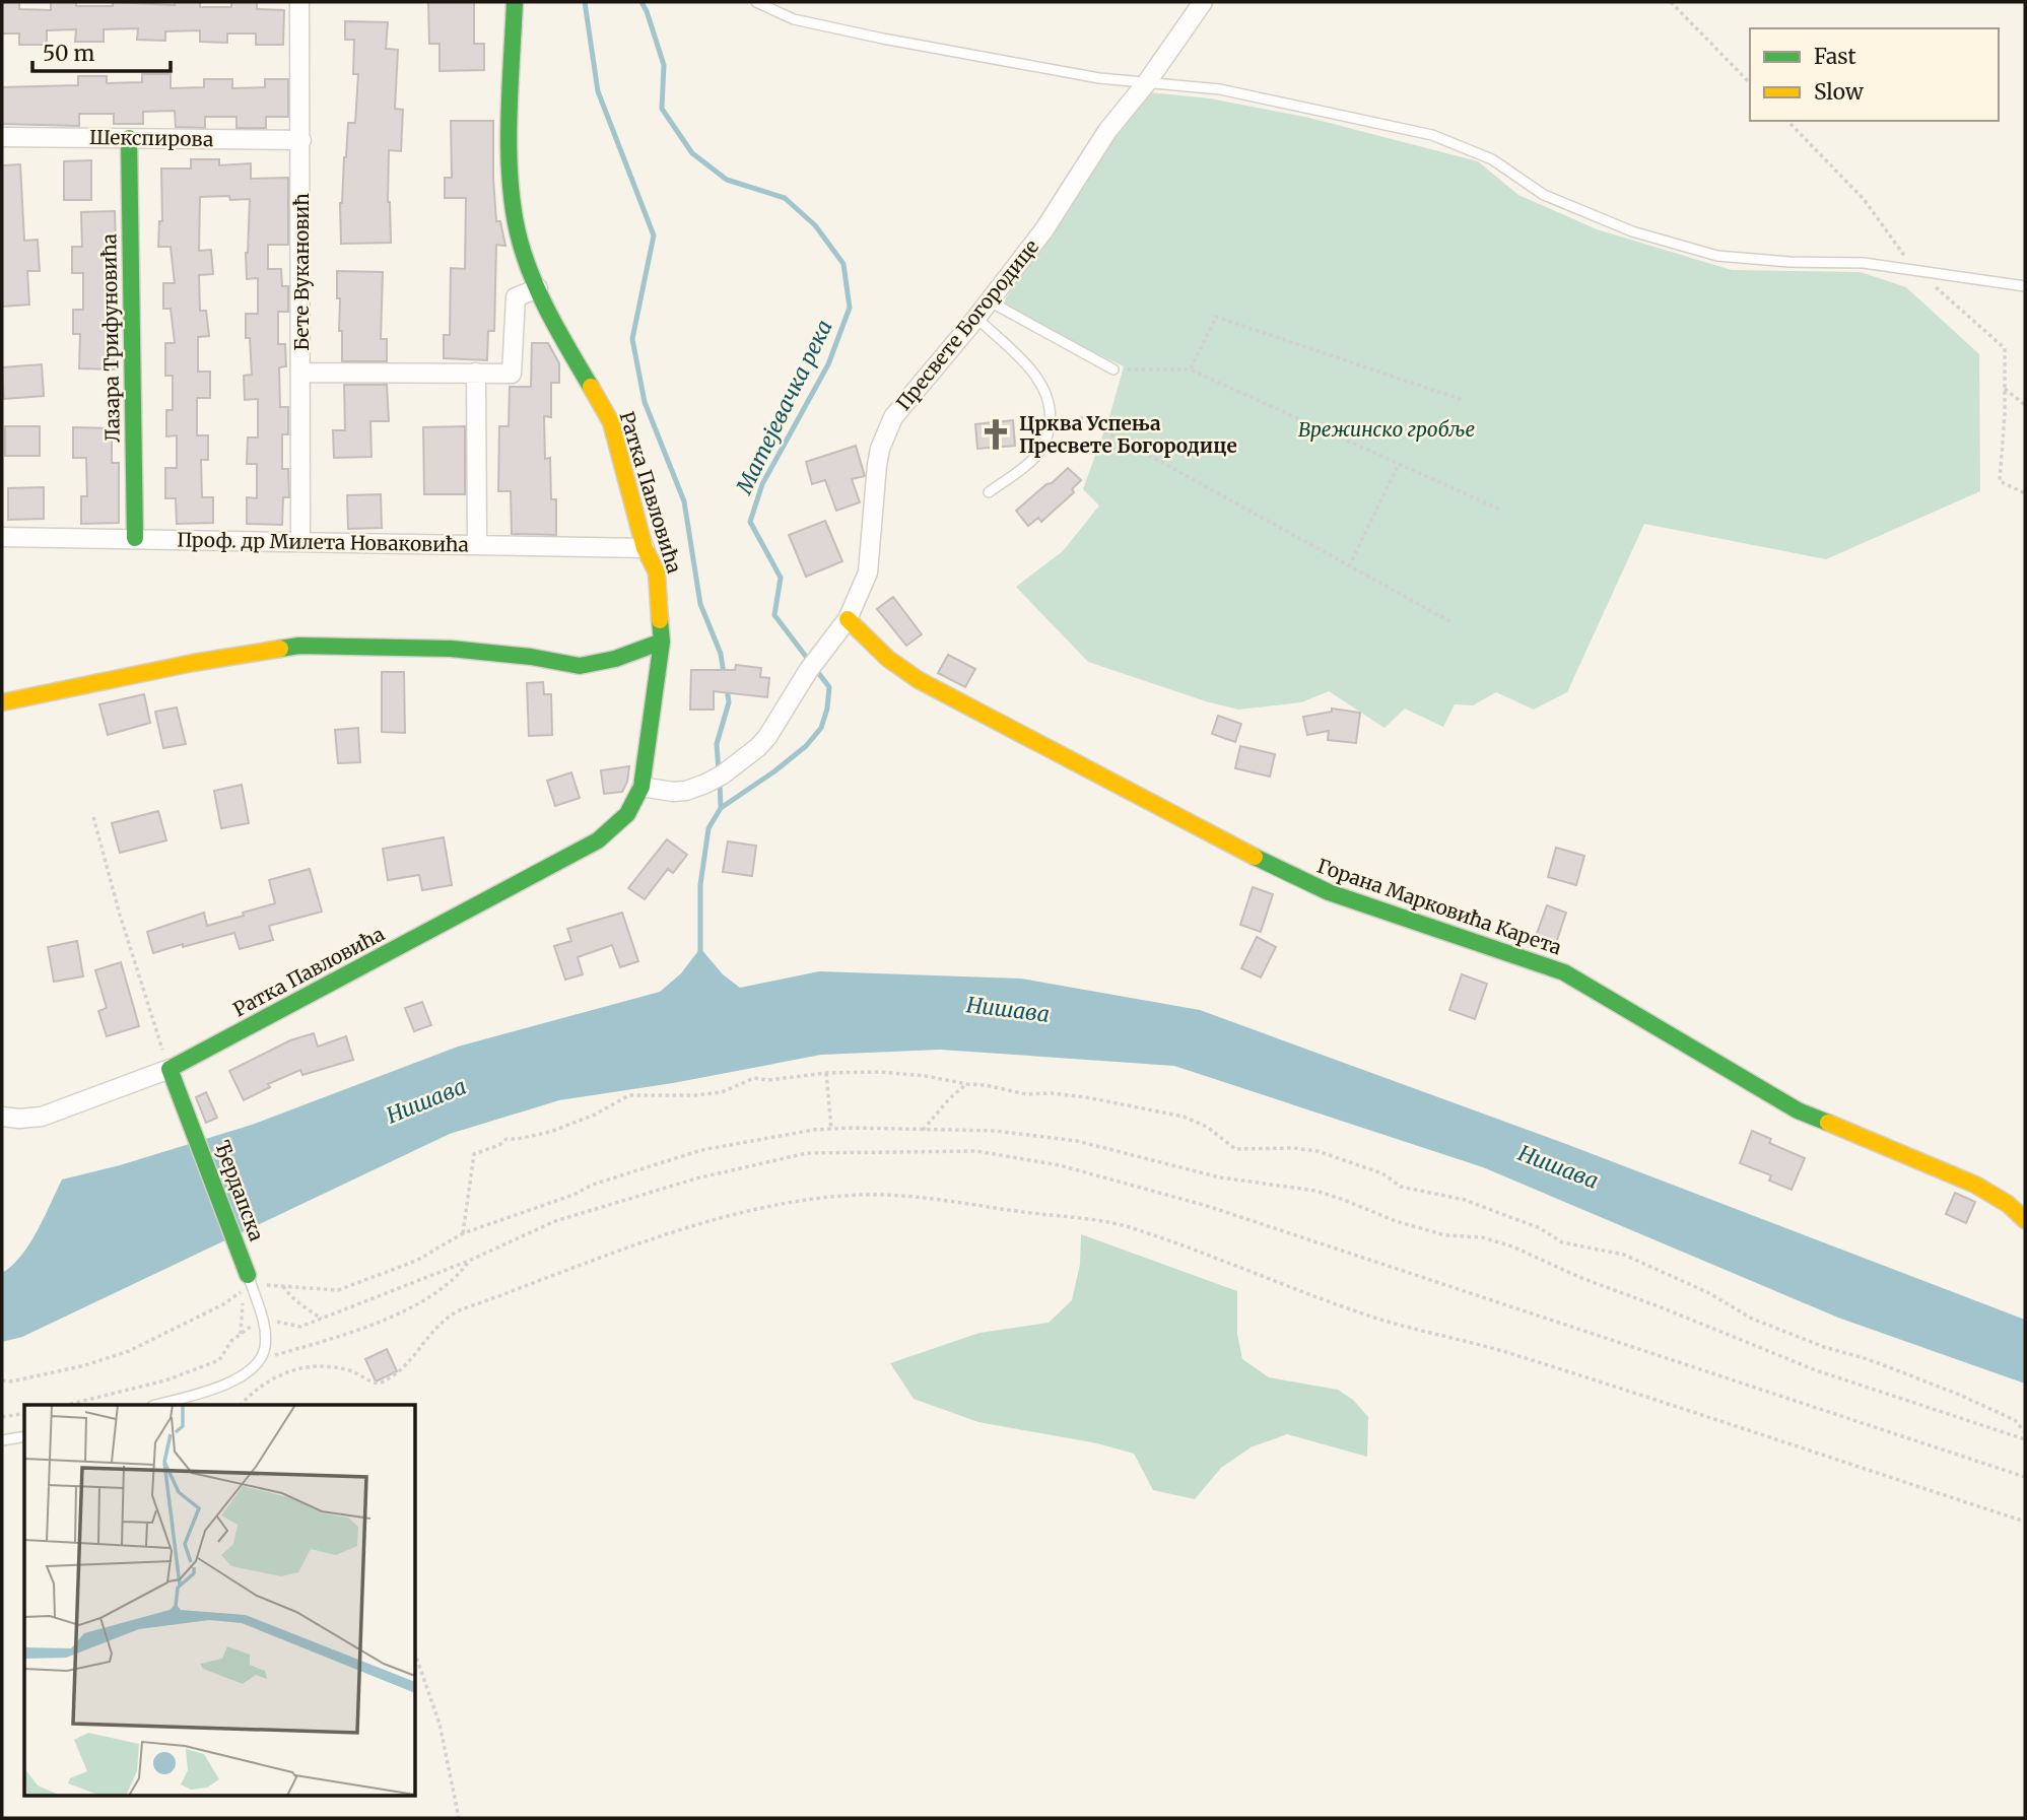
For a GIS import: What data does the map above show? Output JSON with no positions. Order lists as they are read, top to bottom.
{
  "streets": {
    "street": [
      "Шекспирова",
      "Бете Вукановић",
      "Пресвете Богородице",
      "Лазара Трифуновића",
      "Ратка Павловића",
      "Проф. др Милета Новаковића",
      "Горана Марковића Карета",
      "Ђердапска"
    ]
  },
  "crossings": [
    ["Шекспирова", "Бете Вукановић"],
    ["Шекспирова", "Лазара Трифуновића"],
    ["Бете Вукановић", "Проф. др Милета Новаковића"],
    ["Пресвете Богородице", "Ратка Павловића"],
    ["Пресвете Богородице", "Горана Марковића Карета"],
    ["Лазара Трифуновића", "Проф. др Милета Новаковића"],
    ["Ратка Павловића", "Проф. др Милета Новаковића"],
    ["Ратка Павловића", "Ђердапска"]
  ],
  "water": ["Матејевачка река", "Нишава"],
  "parks": ["Врежинско гробље"],
  "places": {
    "church": ["Црква Успења Пресвете Богородице"]
  },
  "legend": ["Fast", "Slow"],
  "scale_bar": "50 m"
}
